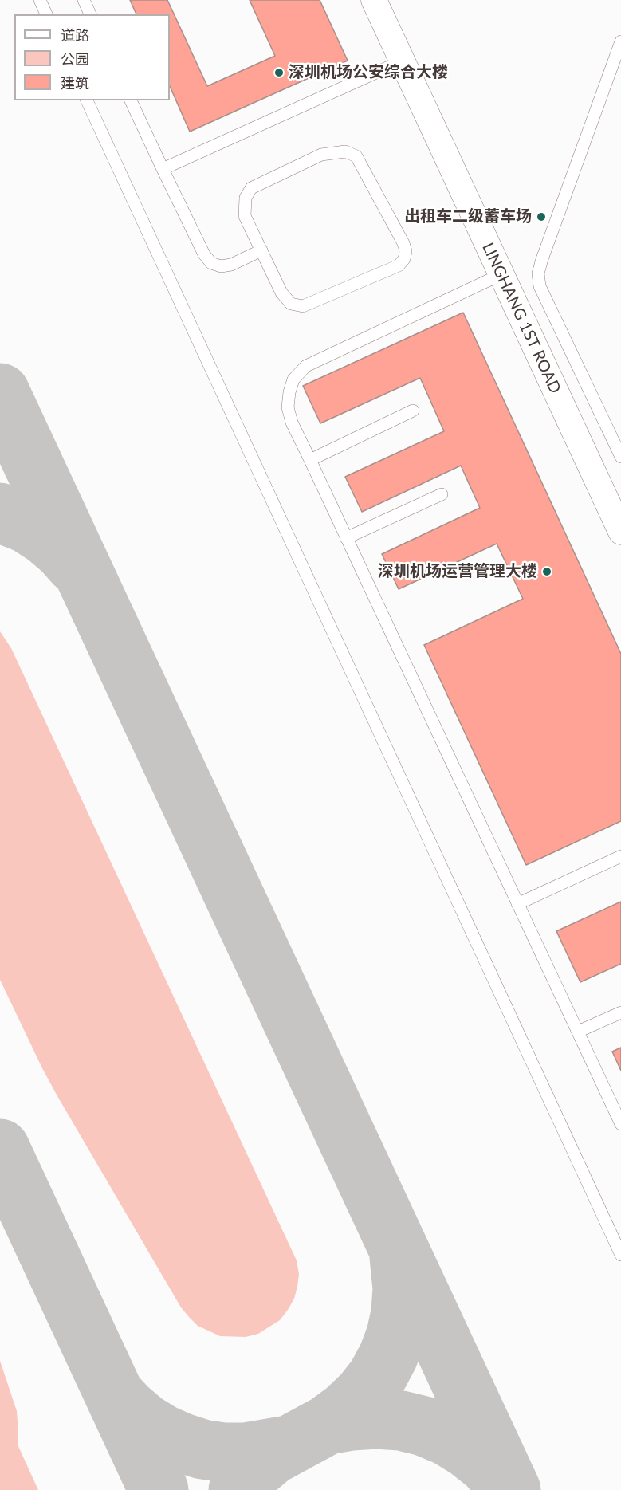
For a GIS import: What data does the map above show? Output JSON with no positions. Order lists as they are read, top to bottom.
{
  "streets": {
    "street": ["LINGHANG 1ST ROAD"]
  },
  "places": ["深圳机场公安综合大楼", "出租车二级蓄车场", "深圳机场运营管理大楼"],
  "legend": ["道路", "公园", "建筑"]
}
